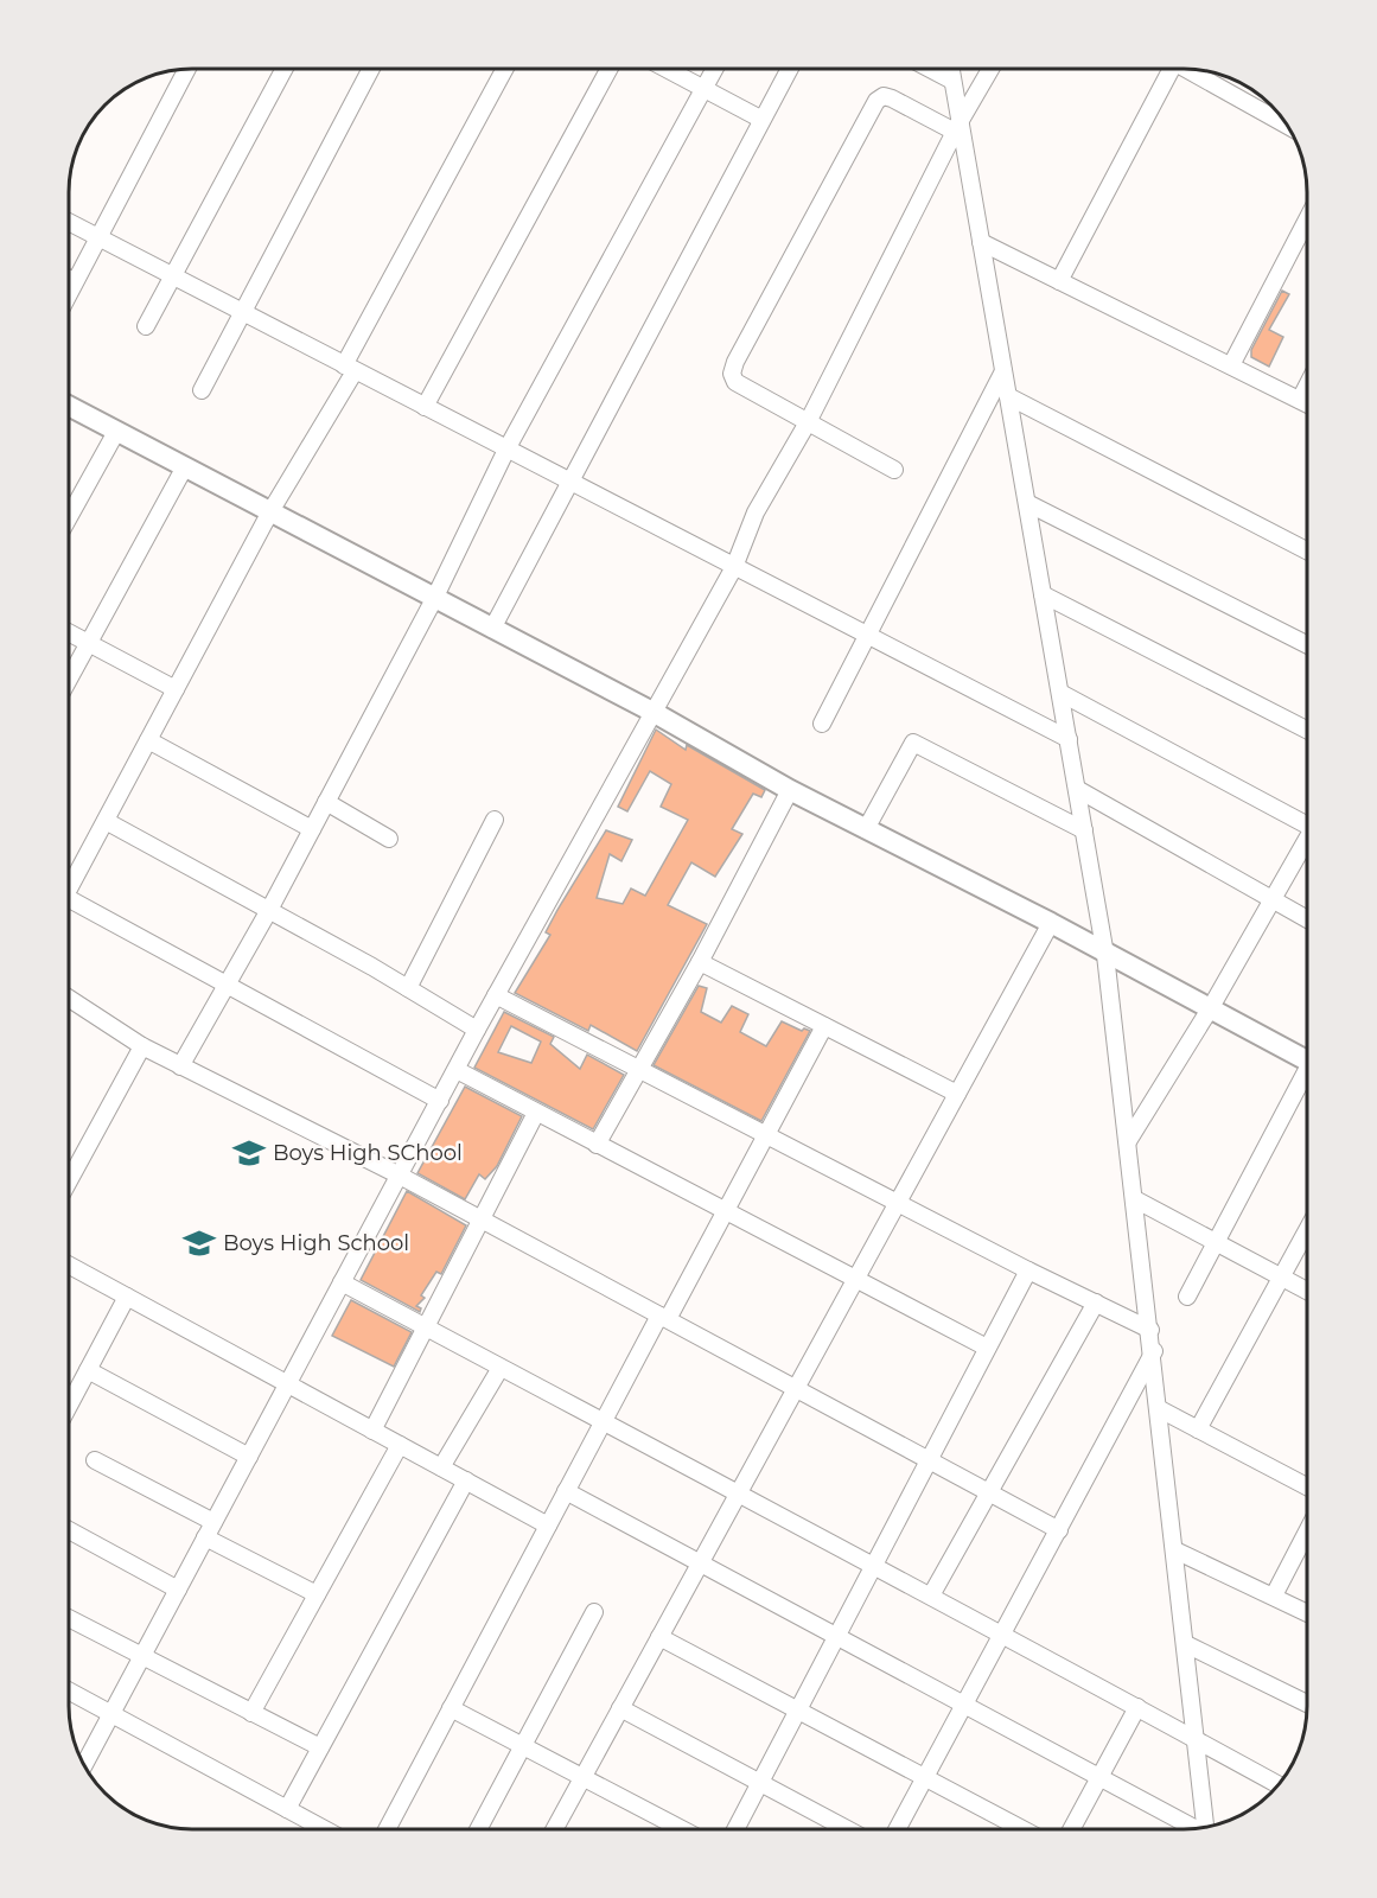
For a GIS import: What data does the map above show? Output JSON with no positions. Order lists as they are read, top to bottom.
{
  "places": {
    "school or university": ["Boys High SChool", "Boys High School"]
  }
}
